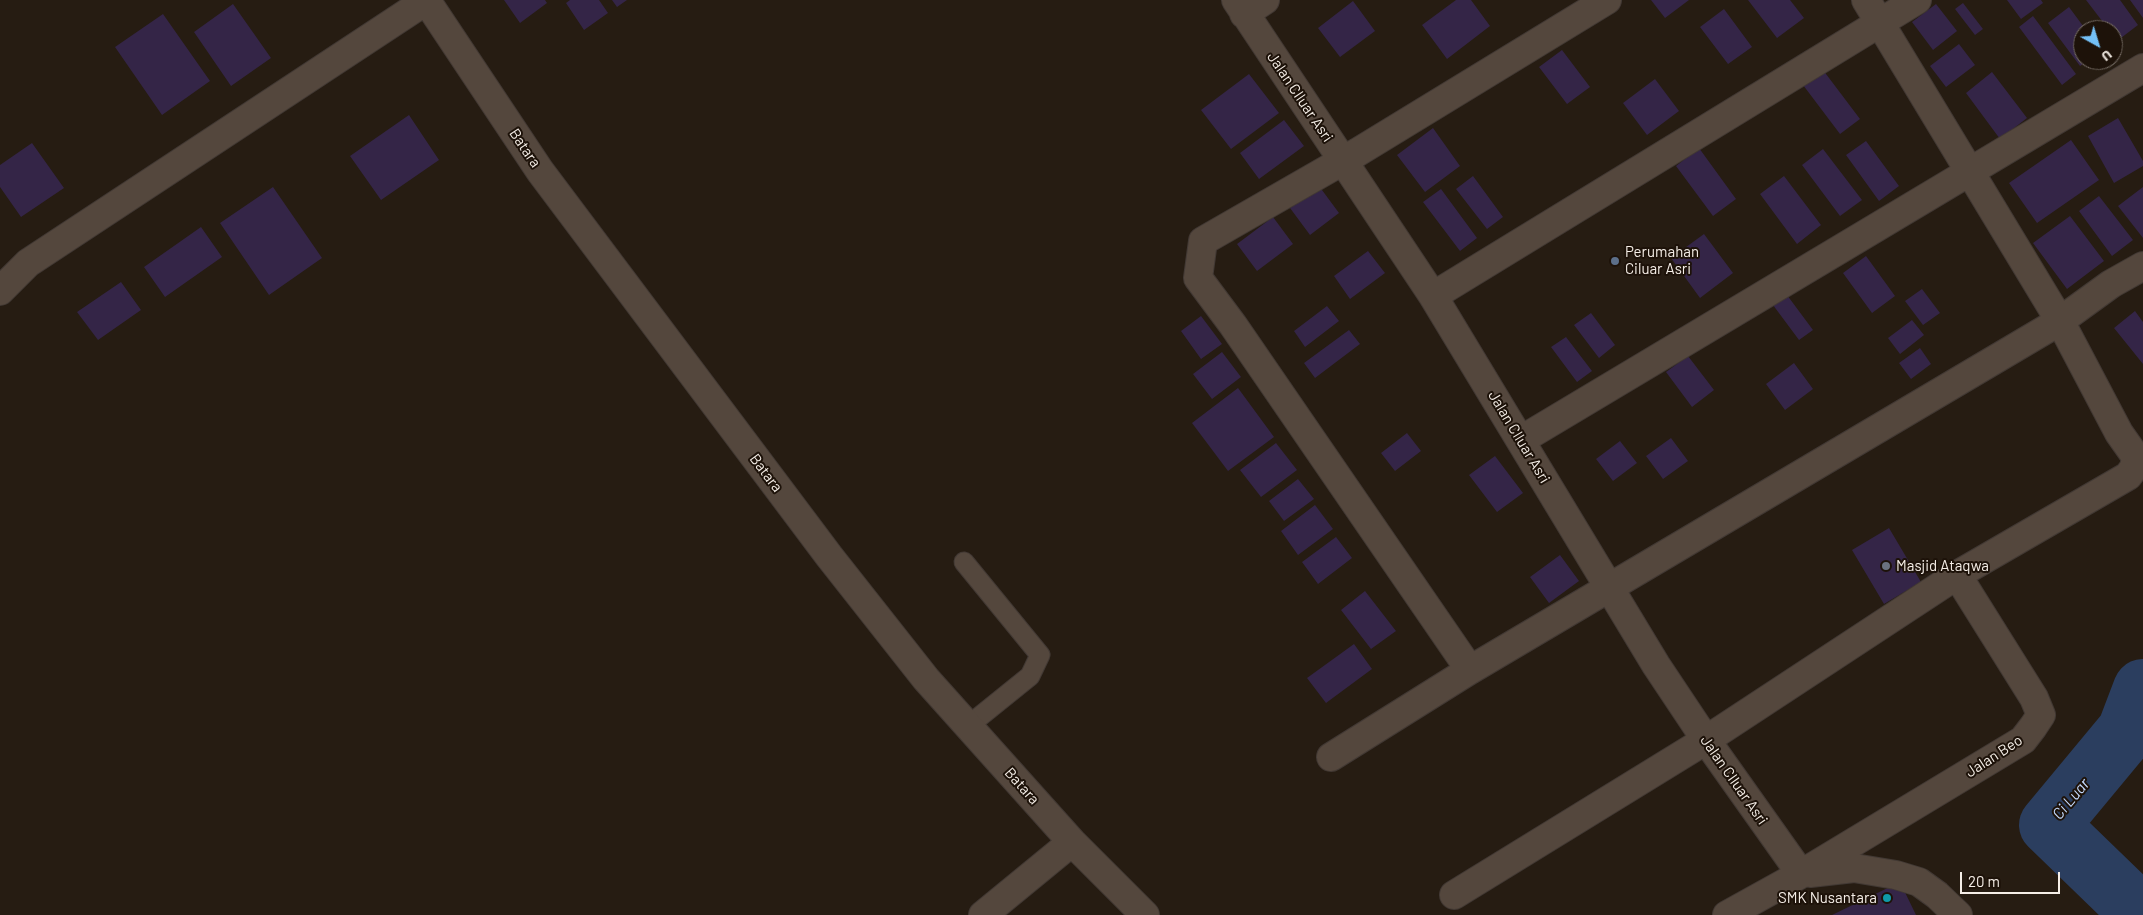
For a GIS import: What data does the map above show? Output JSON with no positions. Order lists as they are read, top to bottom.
{
  "streets": {
    "street": ["Jalan CIluar Asri", "Batara", "Jalan Beo"]
  },
  "crossings": [
    ["Jalan CIluar Asri", "Jalan Beo"]
  ],
  "water": ["Ci Luar"],
  "places": ["Perumahan Ciluar Asri", "Masjid Ataqwa", "SMK Nusantara"],
  "scale_bar": "20 m",
  "north": "bottom right"
}
